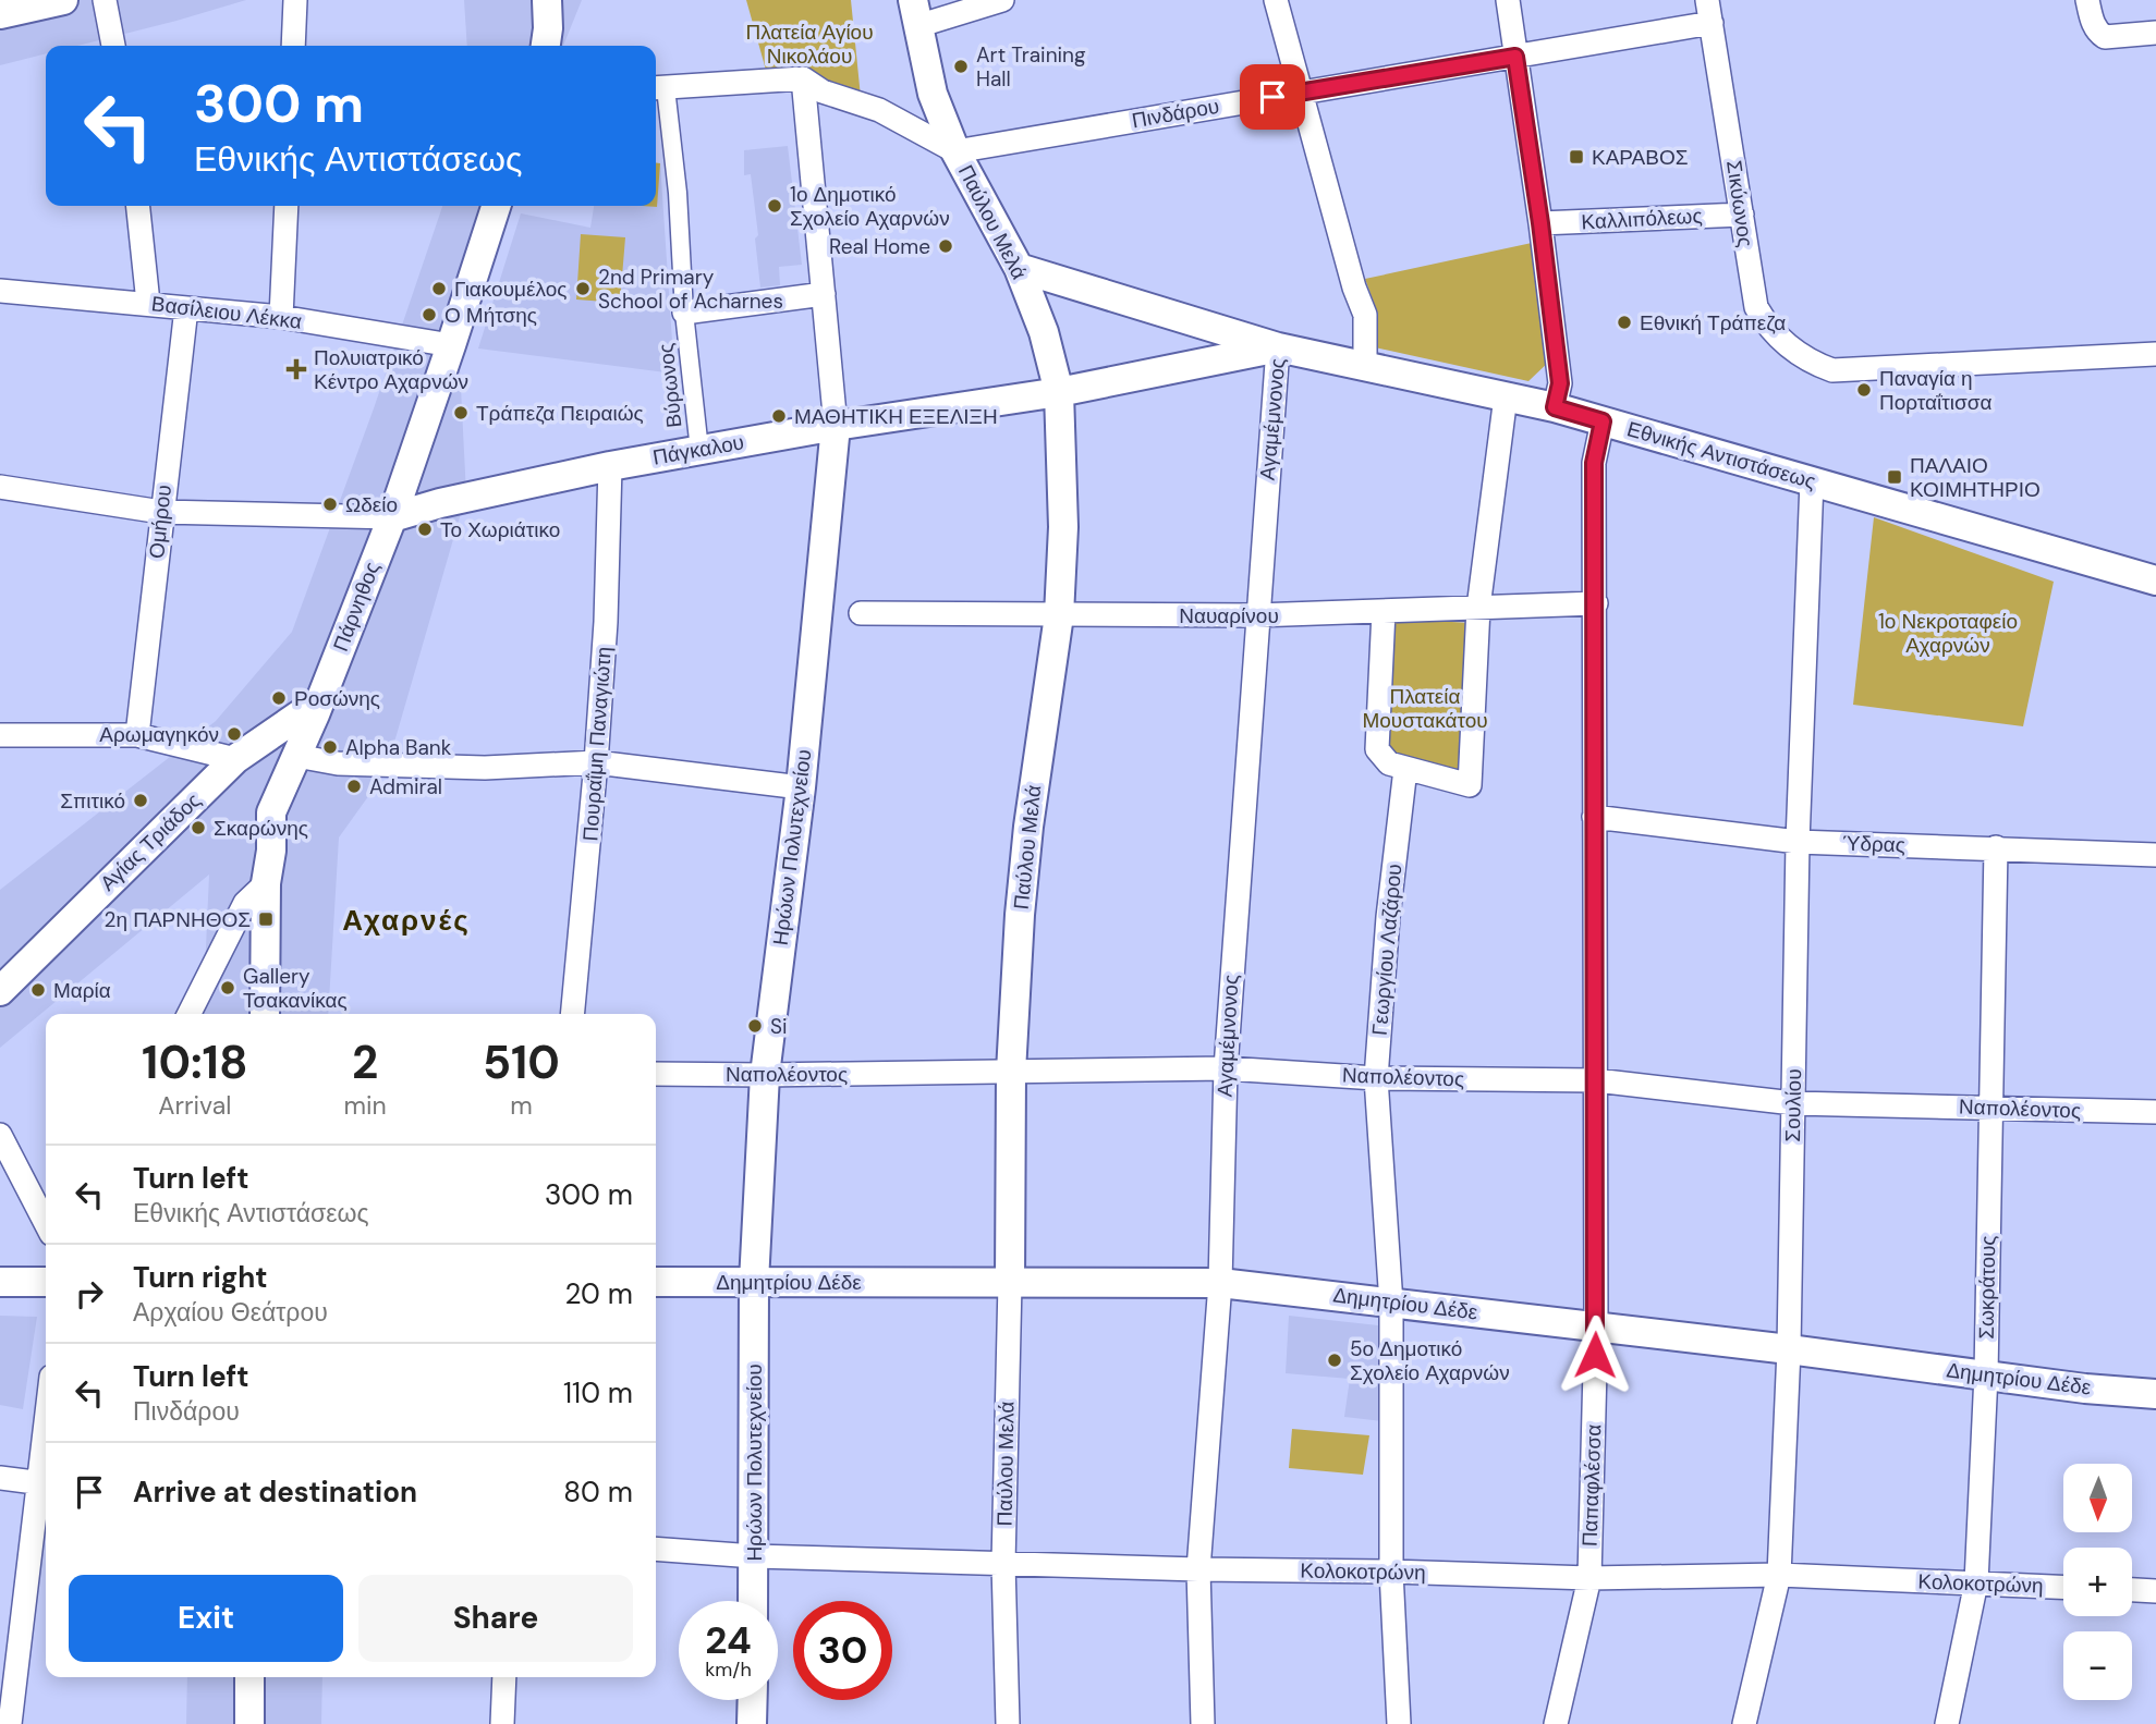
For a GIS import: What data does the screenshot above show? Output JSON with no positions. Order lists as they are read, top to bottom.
{
  "streets": {
    "street": [
      "Πινδάρου",
      "Σικύωνος",
      "Καλλιπόλεως",
      "Παύλου Μελά",
      "Βασίλειου Λέκκα",
      "Βύρωνος",
      "Αγαμέμνονος",
      "Πάγκαλου",
      "Εθνικής Αντιστάσεως",
      "Ομήρου",
      "Πάρνηθος",
      "Ναυαρίνου",
      "Πουραΐμη Παναγιώτη",
      "Αγίας Τριάδος",
      "Ύδρας",
      "Ηρώων Πολυτεχνείου",
      "Γεωργίου Λαζάρου",
      "Ναπολέοντος",
      "Σουλίου",
      "Δημητρίου Δέδε",
      "Σωκράτους",
      "Παπαφλέσσα",
      "Κολοκοτρώνη"
    ]
  },
  "crossings": [
    ["Πινδάρου", "Σικύωνος"],
    ["Πινδάρου", "Παύλου Μελά"],
    ["Σικύωνος", "Καλλιπόλεως"],
    ["Παύλου Μελά", "Πάγκαλου"],
    ["Παύλου Μελά", "Εθνικής Αντιστάσεως"],
    ["Παύλου Μελά", "Ναυαρίνου"],
    ["Παύλου Μελά", "Ναπολέοντος"],
    ["Παύλου Μελά", "Δημητρίου Δέδε"],
    ["Παύλου Μελά", "Κολοκοτρώνη"],
    ["Βασίλειου Λέκκα", "Ομήρου"],
    ["Βασίλειου Λέκκα", "Πάρνηθος"],
    ["Βύρωνος", "Πάγκαλου"],
    ["Αγαμέμνονος", "Πάγκαλου"],
    ["Αγαμέμνονος", "Εθνικής Αντιστάσεως"],
    ["Αγαμέμνονος", "Ναυαρίνου"],
    ["Αγαμέμνονος", "Ναπολέοντος"],
    ["Αγαμέμνονος", "Δημητρίου Δέδε"],
    ["Αγαμέμνονος", "Κολοκοτρώνη"],
    ["Πάγκαλου", "Εθνικής Αντιστάσεως"],
    ["Πάγκαλου", "Πάρνηθος"],
    ["Πάγκαλου", "Πουραΐμη Παναγιώτη"],
    ["Πάγκαλου", "Ηρώων Πολυτεχνείου"],
    ["Εθνικής Αντιστάσεως", "Σουλίου"],
    ["Εθνικής Αντιστάσεως", "Παπαφλέσσα"],
    ["Πάρνηθος", "Αγίας Τριάδος"],
    ["Ναυαρίνου", "Παπαφλέσσα"],
    ["Ύδρας", "Σουλίου"],
    ["Ύδρας", "Σωκράτους"],
    ["Ύδρας", "Παπαφλέσσα"],
    ["Ηρώων Πολυτεχνείου", "Ναπολέοντος"],
    ["Ηρώων Πολυτεχνείου", "Δημητρίου Δέδε"],
    ["Ηρώων Πολυτεχνείου", "Κολοκοτρώνη"],
    ["Γεωργίου Λαζάρου", "Ναπολέοντος"],
    ["Γεωργίου Λαζάρου", "Δημητρίου Δέδε"],
    ["Γεωργίου Λαζάρου", "Κολοκοτρώνη"],
    ["Ναπολέοντος", "Σουλίου"],
    ["Ναπολέοντος", "Σωκράτους"],
    ["Ναπολέοντος", "Παπαφλέσσα"],
    ["Σουλίου", "Δημητρίου Δέδε"],
    ["Σουλίου", "Κολοκοτρώνη"],
    ["Δημητρίου Δέδε", "Σωκράτους"],
    ["Δημητρίου Δέδε", "Παπαφλέσσα"],
    ["Σωκράτους", "Κολοκοτρώνη"],
    ["Παπαφλέσσα", "Κολοκοτρώνη"]
  ],
  "districts": ["Αχαρνές"],
  "parks": ["Πλατεία Αγίου Νικολάου", "1ο Νεκροταφείο Αχαρνών", "Πλατεία Μουστακάτου"],
  "places": {
    "other": [
      "Art Training Hall",
      "1ο Δημοτικό Σχολείο Αχαρνών",
      "Real Home",
      "Γιακουμέλος",
      "2nd Primary School of Acharnes",
      "Ο Μήτσης",
      "Εθνική Τράπεζα",
      "Παναγία η Πορταΐτισσα",
      "Τράπεζα Πειραιώς",
      "ΜΑΘΗΤΙΚΗ ΕΞΕΛΙΞΗ",
      "Ωδείο",
      "Το Χωριάτικο",
      "Ροσώνης",
      "Αρωμαγηκόν",
      "Alpha Bank",
      "Admiral",
      "Σπιτικό",
      "Σκαρώνης",
      "Gallery Τσακανίκας",
      "Μαρία",
      "Si",
      "5ο Δημοτικό Σχολείο Αχαρνών"
    ],
    "transit": ["ΚΑΡΑΒΟΣ", "ΠΑΛΑΙΟ ΚΟΙΜΗΤΗΡΙΟ", "2η ΠΑΡΝΗΘΟΣ"],
    "health": ["Πολυιατρικό Κέντρο Αχαρνών"]
  },
  "north": "bottom",
  "page": {
    "turn": ["300 m", "Εθνικής Αντιστάσεως"],
    "eta": [
      "10:18",
      "Arrival",
      "2",
      "min",
      "510",
      "m"
    ],
    "list": [
      {
        "name": "Turn left",
        "note": "Εθνικής Αντιστάσεως",
        "value": "300 m"
      },
      {
        "name": "Turn right",
        "note": "Αρχαίου Θεάτρου",
        "value": "20 m"
      },
      {
        "name": "Turn left",
        "note": "Πινδάρου",
        "value": "110 m"
      },
      {
        "name": "Arrive at destination",
        "value": "80 m"
      }
    ],
    "map_buttons": ["+", "−"],
    "buttons": ["Exit", "Share"],
    "speed": "24 km/h",
    "limit": "30"
  }
}
